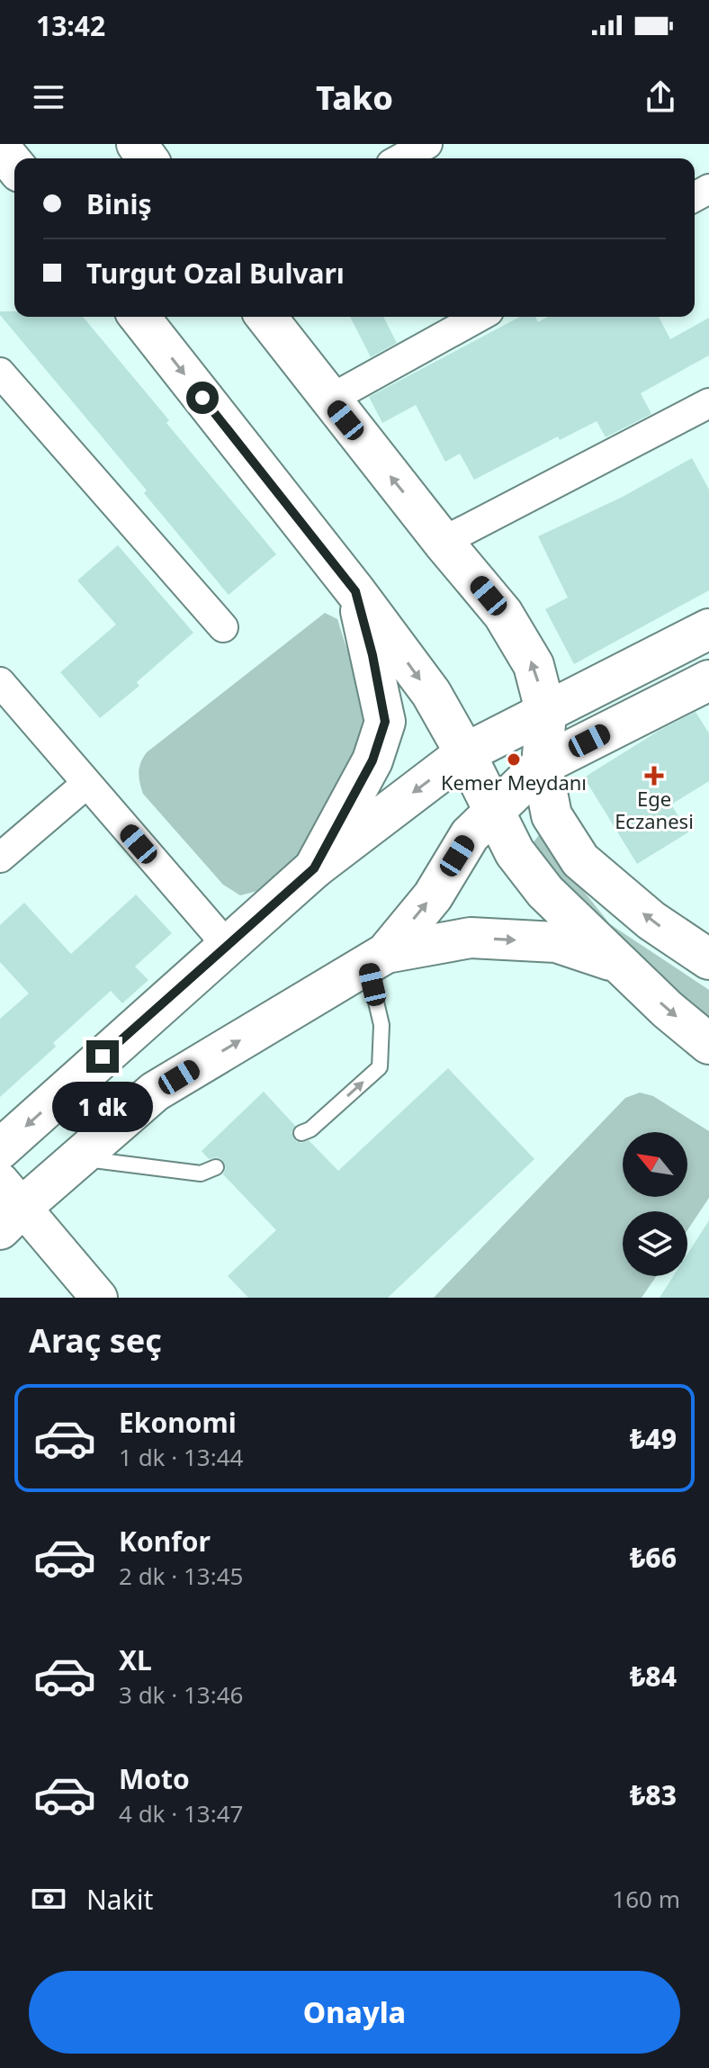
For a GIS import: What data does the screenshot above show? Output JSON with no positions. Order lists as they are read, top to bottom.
{
  "places": {
    "other": ["Kemer Meydanı"],
    "health": ["Ege Eczanesi"]
  },
  "north": "top left",
  "page": {
    "status": "13:42",
    "header": "Tako",
    "banner": ["Biniş", "Turgut Ozal Bulvarı"],
    "bubble": "1 dk",
    "heading": "Araç seç",
    "list": [
      {
        "name": "Ekonomi",
        "note": "1 dk · 13:44",
        "value": "₺49"
      },
      {
        "name": "Konfor",
        "note": "2 dk · 13:45",
        "value": "₺66"
      },
      {
        "name": "XL",
        "note": "3 dk · 13:46",
        "value": "₺84"
      },
      {
        "name": "Moto",
        "note": "4 dk · 13:47",
        "value": "₺83"
      }
    ],
    "pay": ["Nakit", "160 m"],
    "buttons": "Onayla"
  }
}
